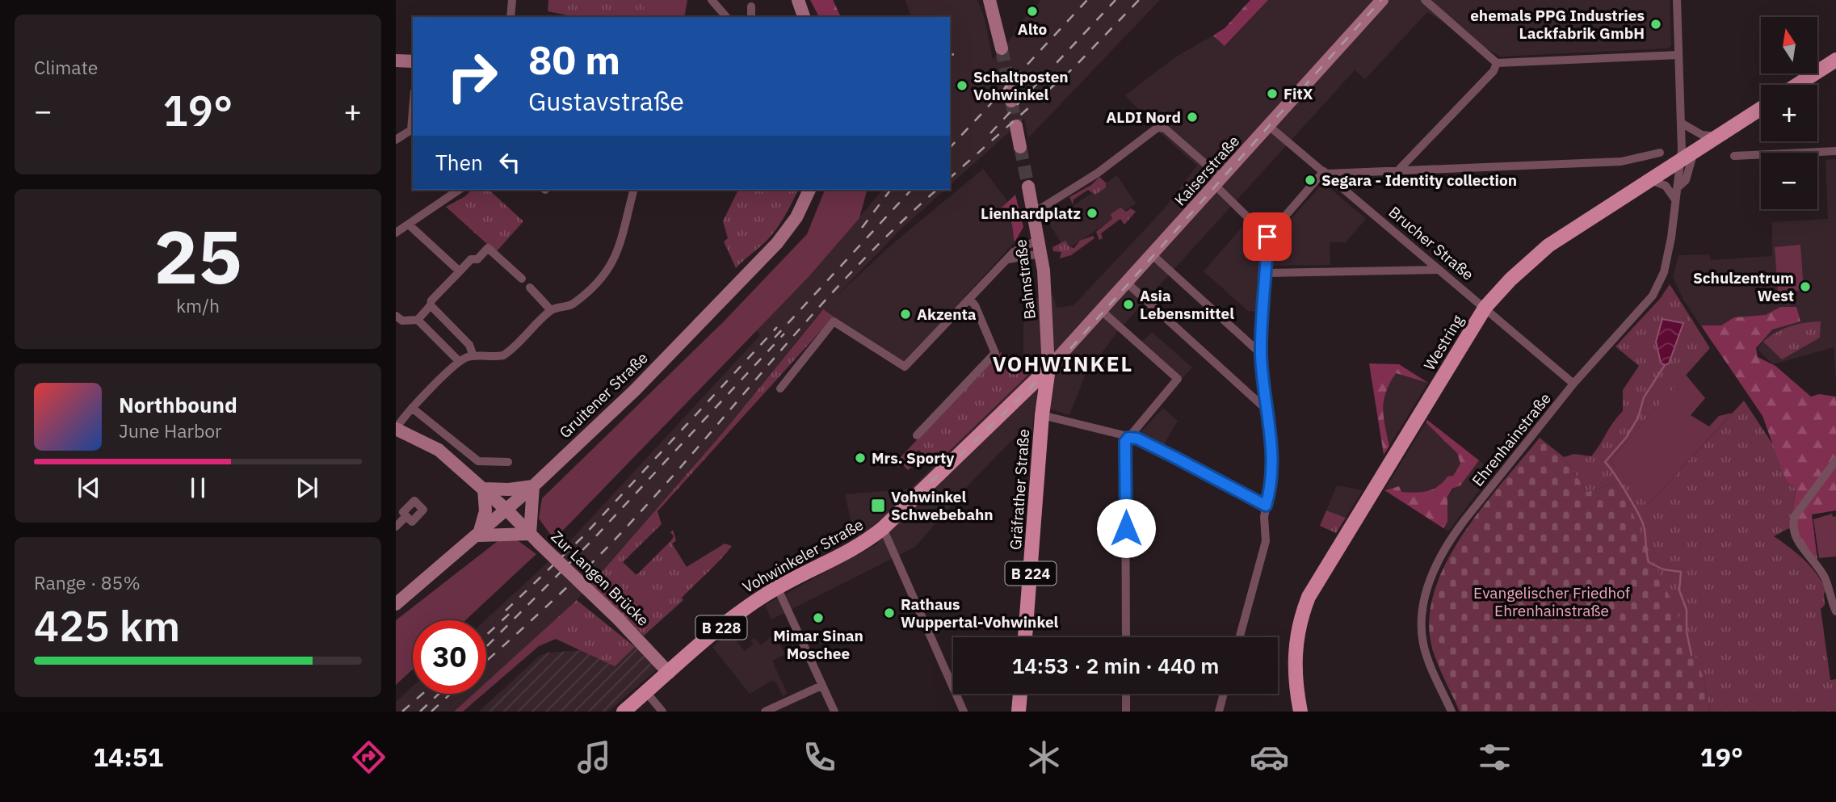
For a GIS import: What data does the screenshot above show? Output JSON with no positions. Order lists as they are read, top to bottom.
{
  "streets": {
    "main road": [
      "Kaiserstraße",
      "Bahnstraße",
      "Westring",
      "Gruitener Straße",
      "Gräfrather Straße",
      "Vohwinkeler Straße",
      "B 224",
      "Zur Langen Brücke",
      "B 228"
    ],
    "street": ["Brucher Straße", "Ehrenhainstraße"]
  },
  "crossings": [
    ["Kaiserstraße", "Brucher Straße"],
    ["Kaiserstraße", "Bahnstraße"],
    ["Kaiserstraße", "Gräfrather Straße"],
    ["Kaiserstraße", "Vohwinkeler Straße"],
    ["Brucher Straße", "Westring"],
    ["Brucher Straße", "Ehrenhainstraße"],
    ["Bahnstraße", "Gräfrather Straße"],
    ["Bahnstraße", "Vohwinkeler Straße"],
    ["Westring", "Ehrenhainstraße"],
    ["Gruitener Straße", "Zur Langen Brücke"],
    ["Gräfrather Straße", "Vohwinkeler Straße"],
    ["Vohwinkeler Straße", "Zur Langen Brücke"]
  ],
  "districts": ["VOHWINKEL"],
  "parks": ["Evangelischer Friedhof Ehrenhainstraße"],
  "places": {
    "other": [
      "Alto",
      "ehemals PPG Industries Lackfabrik GmbH",
      "Schaltposten Vohwinkel",
      "FitX",
      "ALDI Nord",
      "Segara - Identity collection",
      "Lienhardplatz",
      "Schulzentrum West",
      "Asia Lebensmittel",
      "Akzenta",
      "Mrs. Sporty",
      "Rathaus Wuppertal-Vohwinkel",
      "Mimar Sinan Moschee"
    ],
    "transit": ["Vohwinkel Schwebebahn"]
  },
  "north": "top",
  "page": {
    "tile": [
      "Climate",
      ["25", "km/h"],
      ["Range · 85%", "425 km"]
    ],
    "map_buttons": ["+", "−"],
    "turn": ["80 m", "Gustavstraße"],
    "heat": ["−", "19°", "+"],
    "then": "Then",
    "song": ["Northbound", "June Harbor"],
    "limit": "30",
    "trip": "14:53 · 2 min · 440 m",
    "tabs": ["14:51", "19°"]
  }
}
